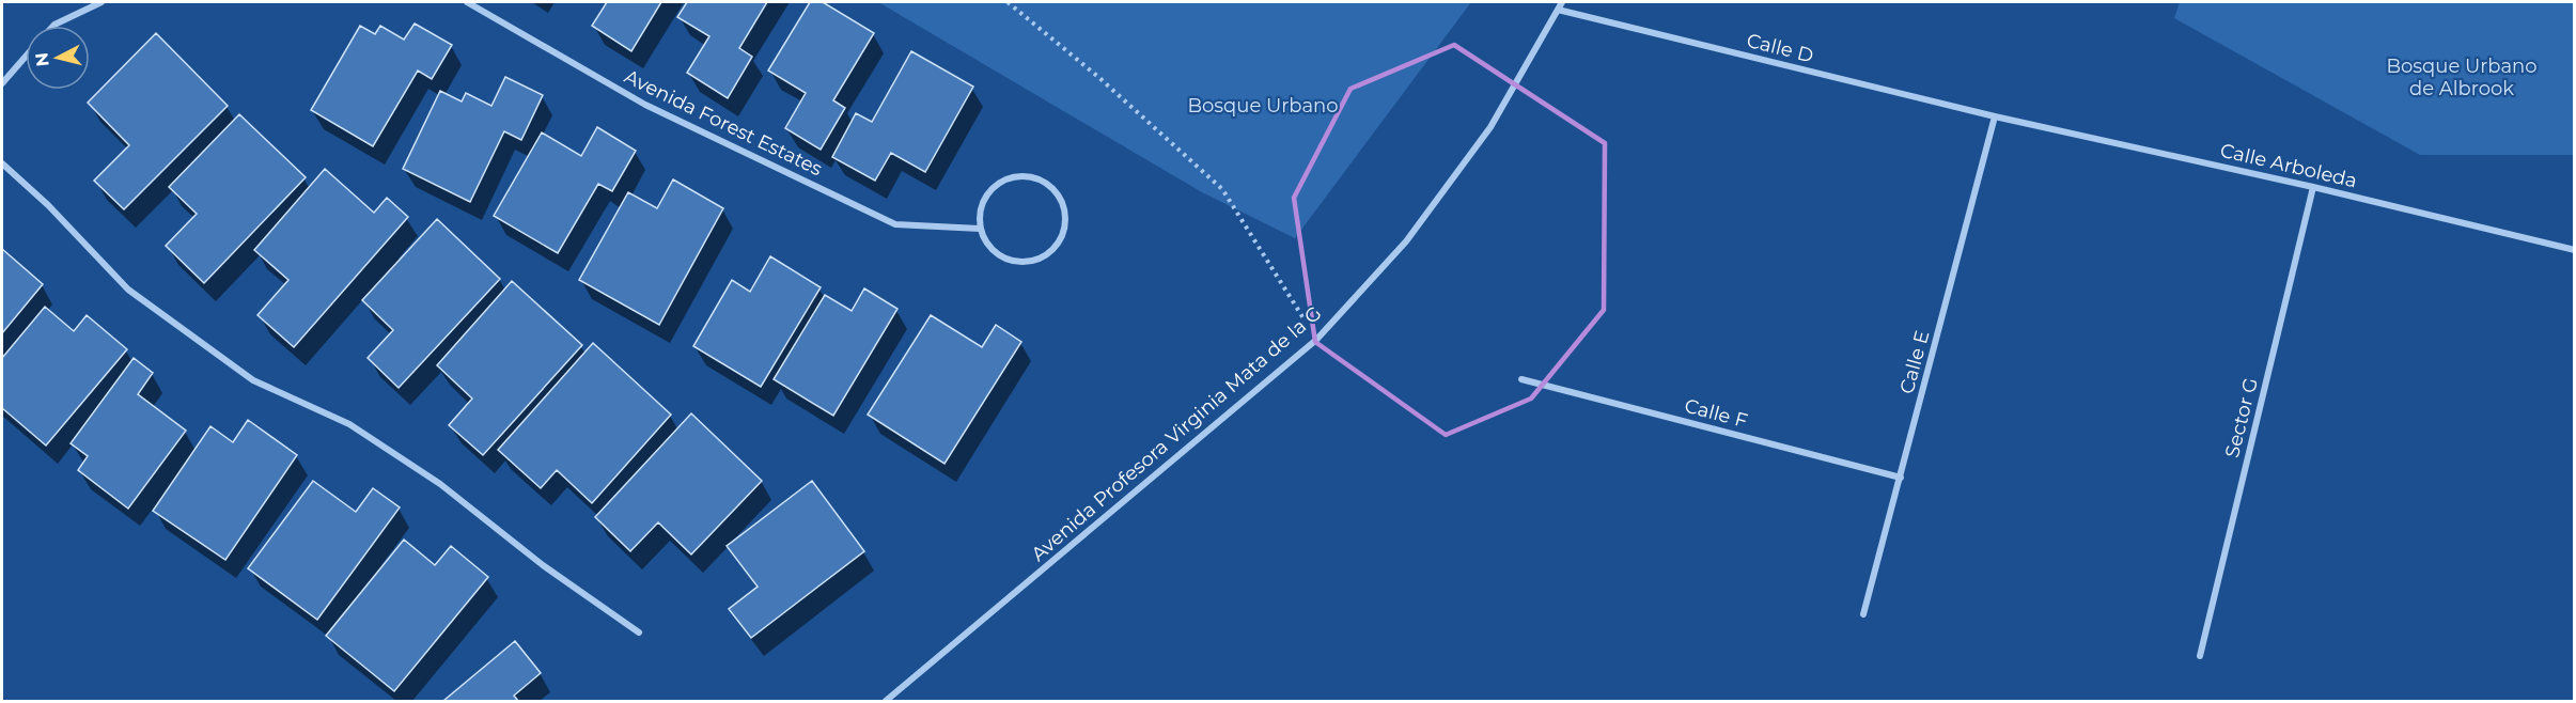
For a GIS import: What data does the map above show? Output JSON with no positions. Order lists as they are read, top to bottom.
{
  "streets": {
    "street": [
      "Calle D",
      "Avenida Forest Estates",
      "Calle Arboleda",
      "Calle E",
      "Calle F",
      "Sector G",
      "Avenida Profesora Virginia Mata de la G"
    ]
  },
  "crossings": [
    ["Calle D", "Calle Arboleda"],
    ["Calle D", "Calle E"],
    ["Calle D", "Avenida Profesora Virginia Mata de la G"],
    ["Calle Arboleda", "Calle E"],
    ["Calle Arboleda", "Sector G"],
    ["Calle E", "Calle F"]
  ],
  "parks": ["Bosque Urbano de Albrook", "Bosque Urbano"],
  "north": "left"
}
